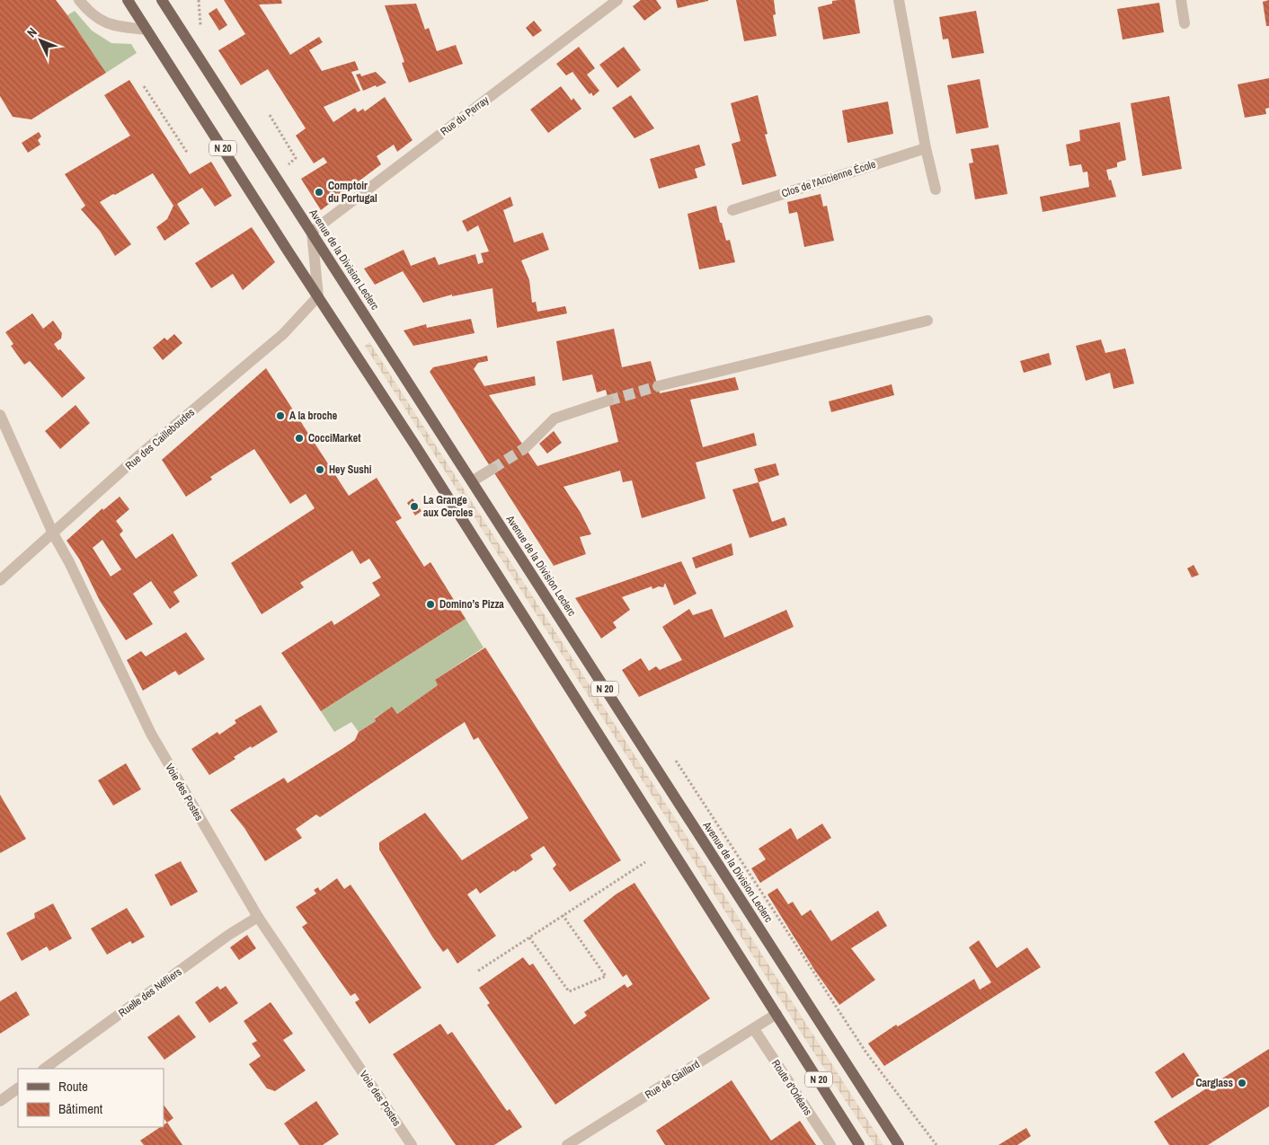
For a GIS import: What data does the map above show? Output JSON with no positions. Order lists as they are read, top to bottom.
{
  "streets": {
    "main road": ["N 20", "Avenue de la Division Leclerc"],
    "street": [
      "Rue du Perray",
      "Clos de l'Ancienne École",
      "Rue des Cailleboudes",
      "Voie des Postes",
      "Ruelle des Néfliers",
      "Rue de Gaillard",
      "Route d'Orléans"
    ]
  },
  "crossings": [
    ["Rue du Perray", "Avenue de la Division Leclerc"],
    ["N 20", "Rue des Cailleboudes"],
    ["N 20", "Rue de Gaillard"],
    ["Rue des Cailleboudes", "Voie des Postes"],
    ["Voie des Postes", "Ruelle des Néfliers"],
    ["Rue de Gaillard", "Route d'Orléans"]
  ],
  "places": [
    "Comptoir du Portugal",
    "A la broche",
    "CocciMarket",
    "Hey Sushi",
    "La Grange aux Cercles",
    "Domino’s Pizza",
    "Carglass"
  ],
  "legend": ["Route", "Bâtiment"],
  "north": "top left"
}
